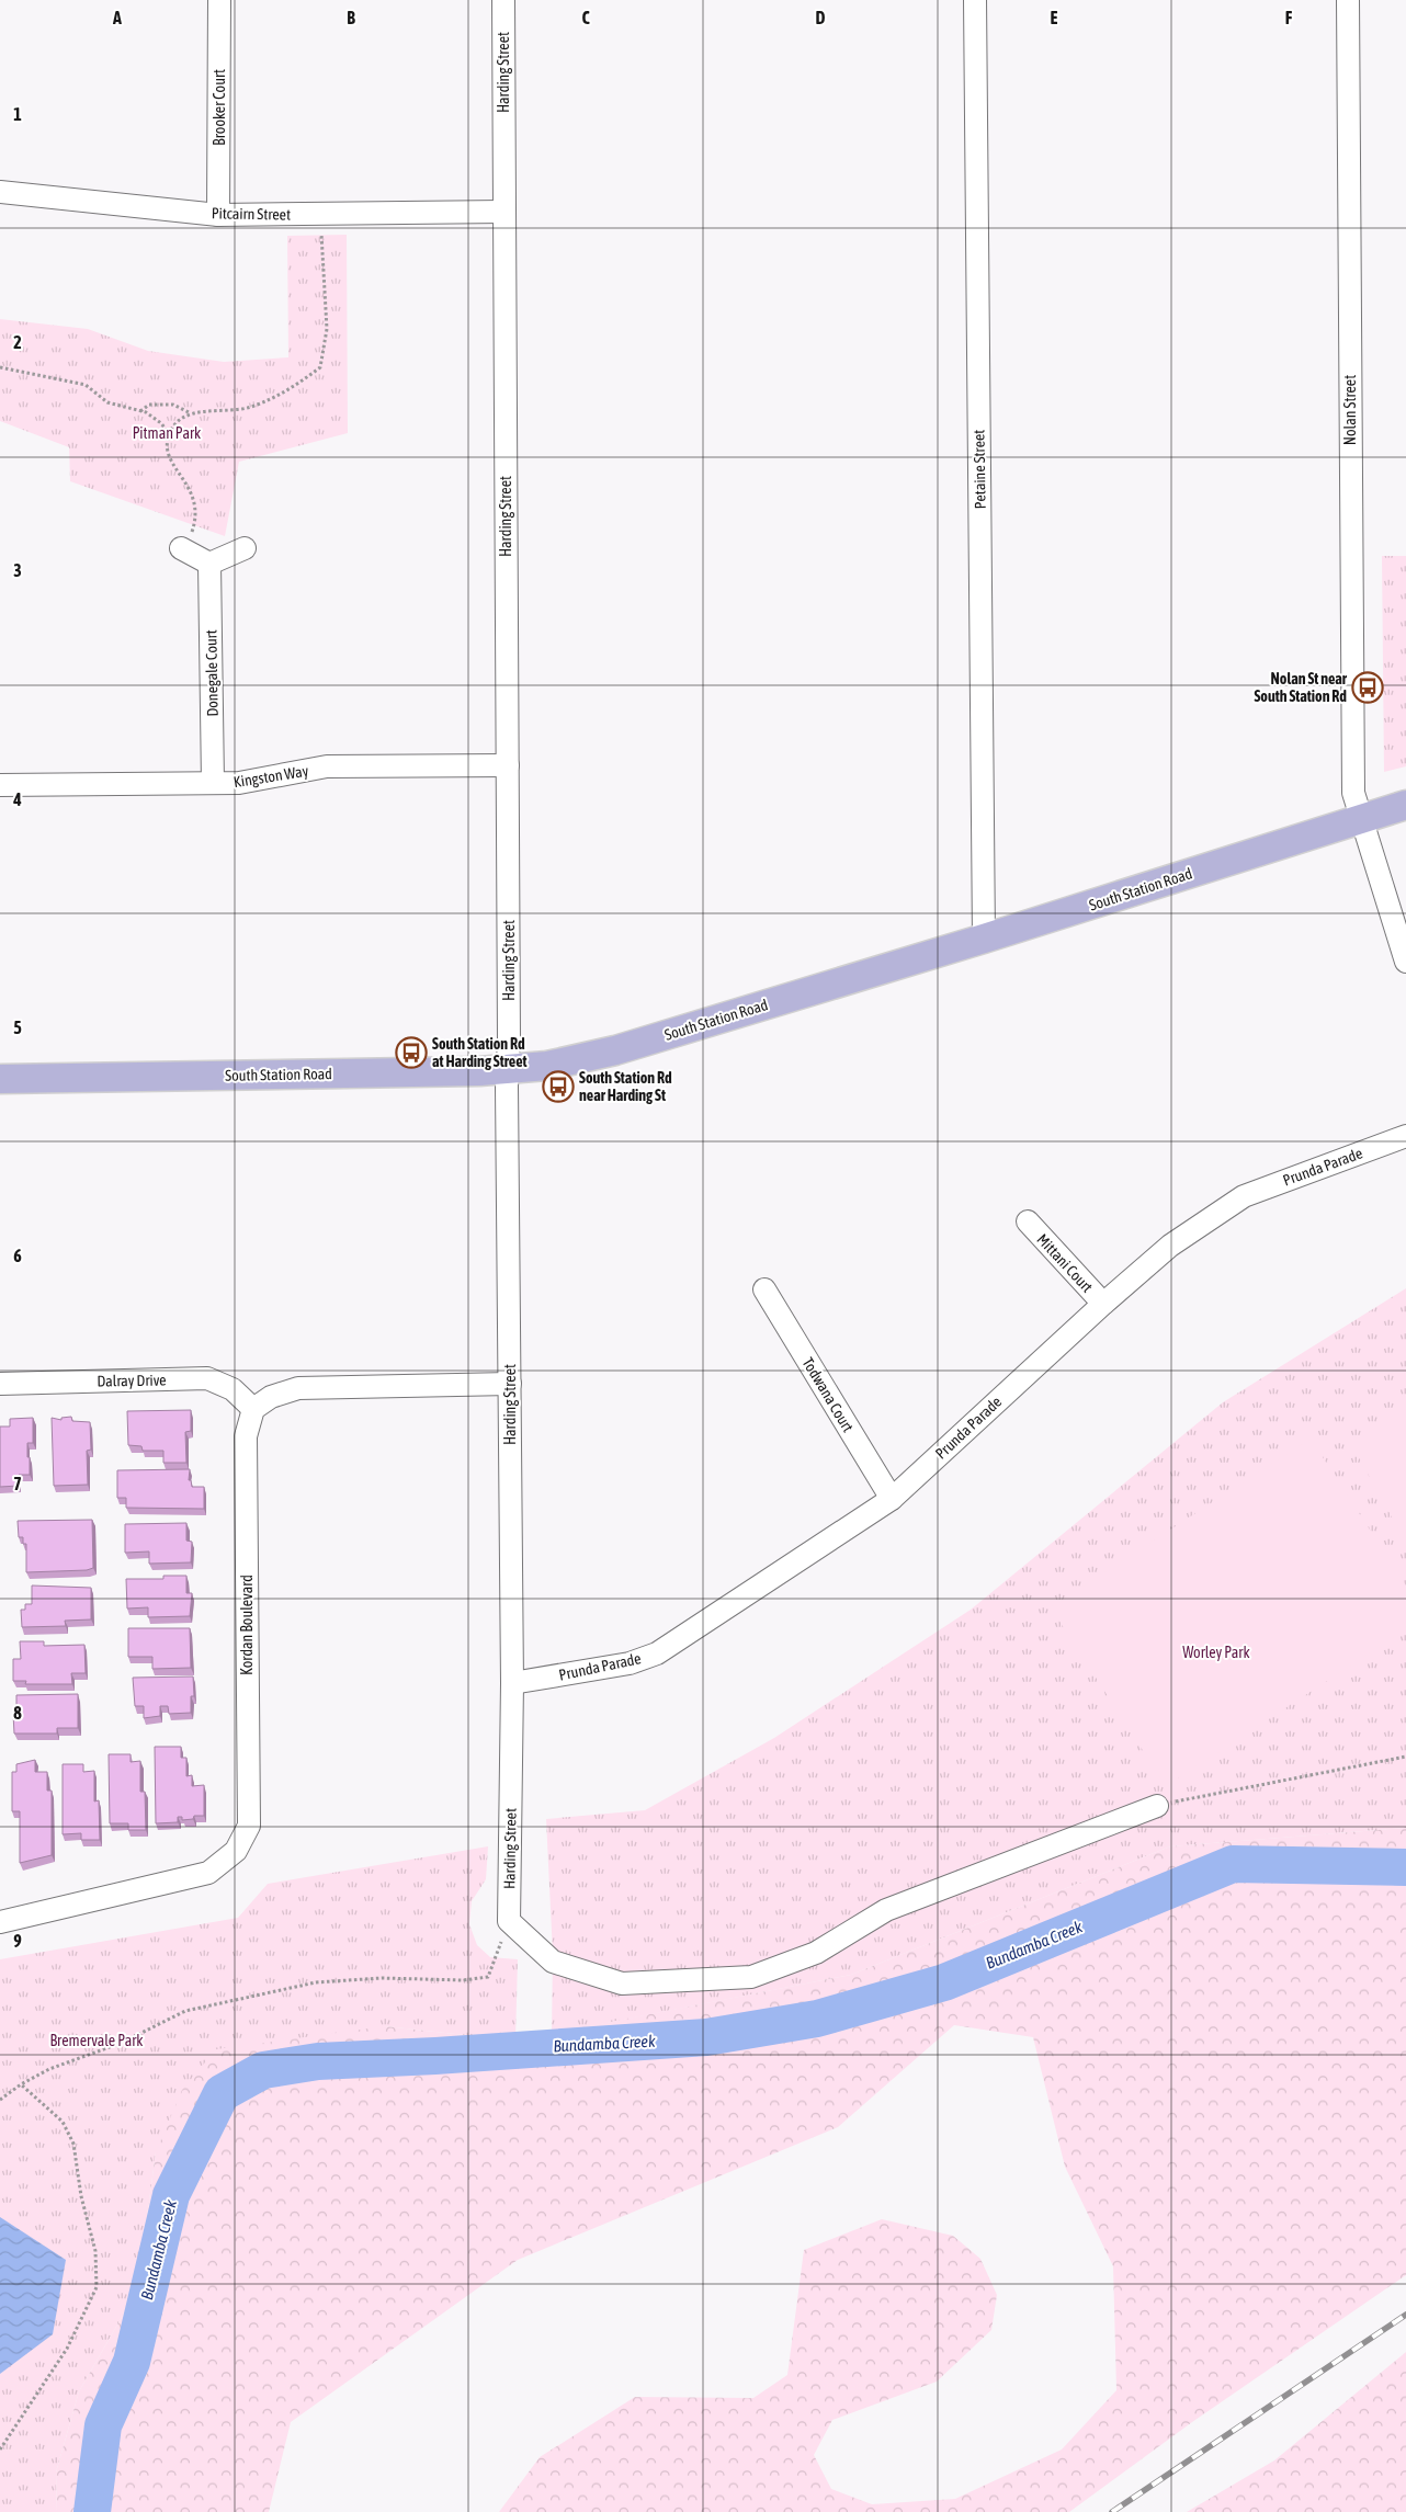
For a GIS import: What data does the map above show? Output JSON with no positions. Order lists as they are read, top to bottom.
{
  "streets": {
    "main road": ["South Station Road"],
    "street": [
      "Harding Street",
      "Brooker Court",
      "Pitcairn Street",
      "Nolan Street",
      "Petaine Street",
      "Donegale Court",
      "Kingston Way",
      "Prunda Parade",
      "Mittani Court",
      "Dalray Drive",
      "Todwana Court",
      "Kordan Boulevard"
    ]
  },
  "crossings": [
    ["Harding Street", "Pitcairn Street"],
    ["Harding Street", "Kingston Way"],
    ["Harding Street", "South Station Road"],
    ["Harding Street", "Prunda Parade"],
    ["Brooker Court", "Pitcairn Street"],
    ["Nolan Street", "South Station Road"],
    ["Petaine Street", "South Station Road"],
    ["Donegale Court", "Kingston Way"],
    ["Prunda Parade", "Mittani Court"],
    ["Prunda Parade", "Todwana Court"],
    ["Dalray Drive", "Kordan Boulevard"]
  ],
  "water": ["Bundamba Creek"],
  "parks": ["Pitman Park", "Worley Park", "Bremervale Park"],
  "places": {
    "bus stop": ["Nolan St near South Station Rd", "South Station Rd at Harding Street", "South Station Rd near Harding St"]
  },
  "grid": {
    "columns": [
      "A",
      "B",
      "C",
      "D",
      "E",
      "F"
    ],
    "rows": [
      "1",
      "2",
      "3",
      "4",
      "5",
      "6",
      "7",
      "8",
      "9"
    ]
  }
}
